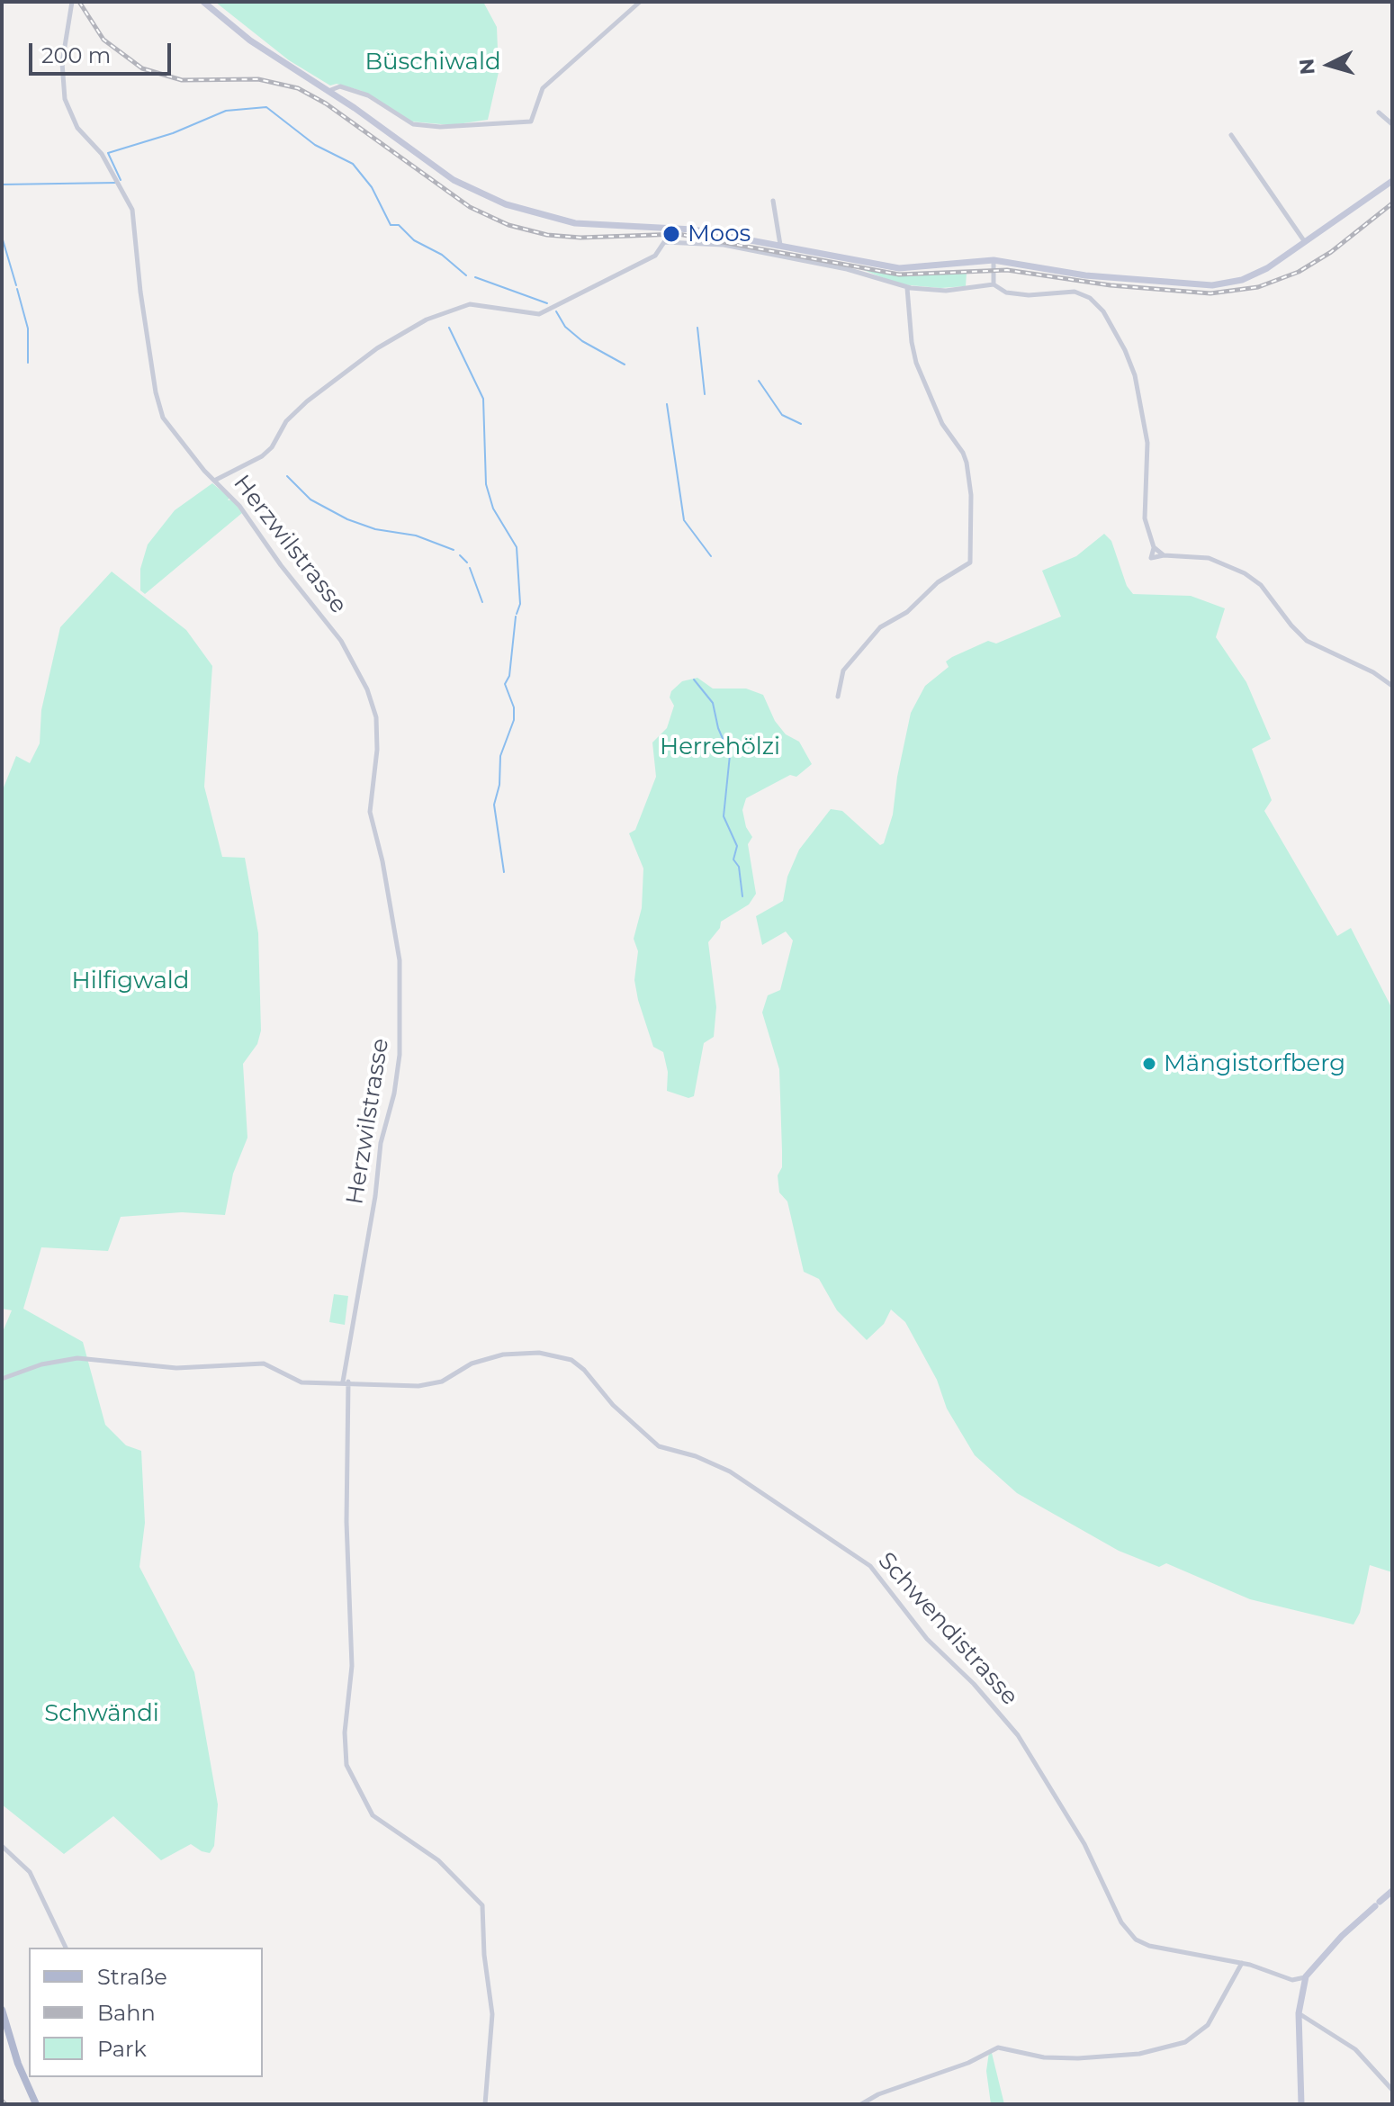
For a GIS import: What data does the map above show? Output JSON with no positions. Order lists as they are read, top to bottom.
{
  "streets": {
    "street": ["Herzwilstrasse", "Schwendistrasse"]
  },
  "crossings": [
    ["Herzwilstrasse", "Schwendistrasse"]
  ],
  "parks": [
    "Büschiwald",
    "Herrehölzi",
    "Hilfigwald",
    "Schwändi"
  ],
  "places": ["Moos", "Mängistorfberg"],
  "legend": ["Straße", "Bahn", "Park"],
  "scale_bar": "200 m",
  "north": "left"
}
